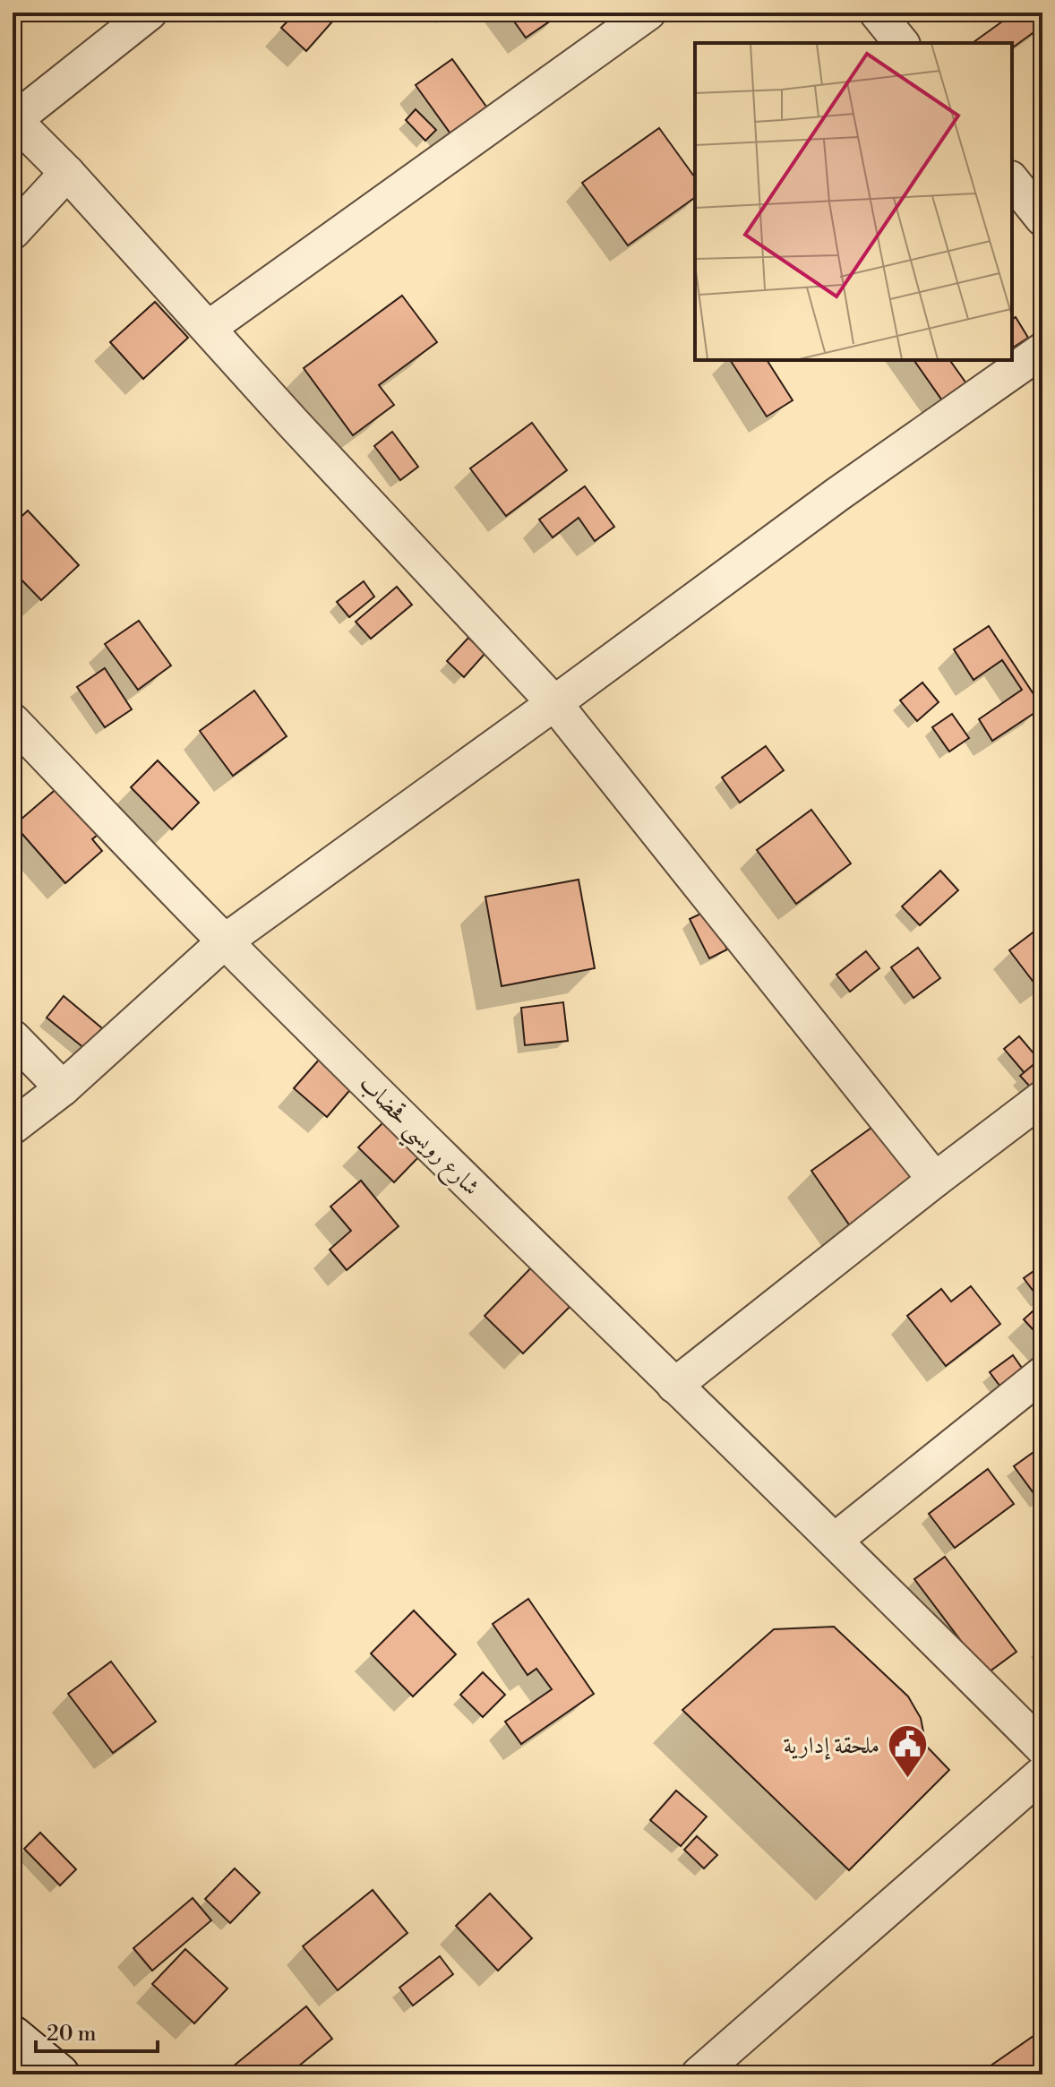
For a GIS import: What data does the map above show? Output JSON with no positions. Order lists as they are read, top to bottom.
{
  "streets": {
    "street": ["شارع رويسي قحضاب"]
  },
  "places": {
    "public building": ["ملحقة إدارية"]
  },
  "scale_bar": "20 m"
}
